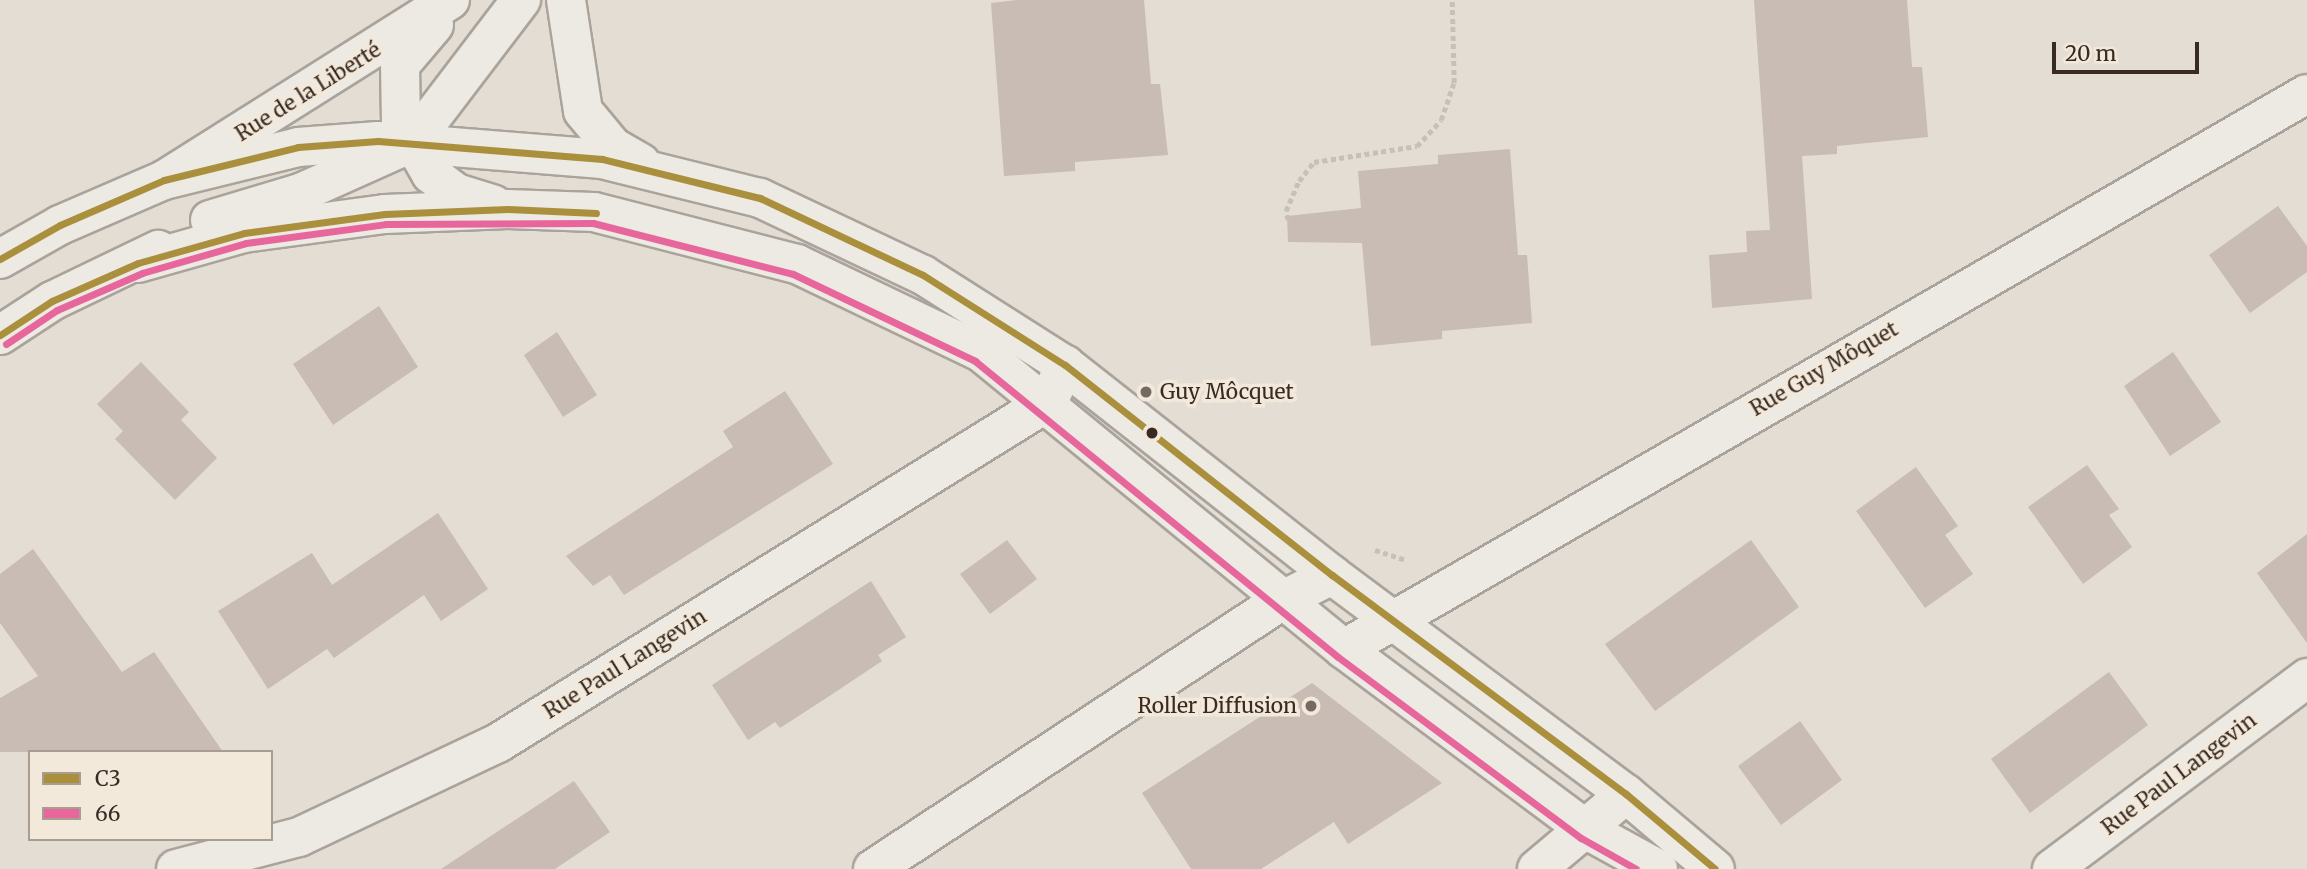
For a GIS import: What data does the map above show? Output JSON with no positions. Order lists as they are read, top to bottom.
{
  "streets": {
    "street": ["Rue de la Liberté", "Rue Guy Môquet", "Rue Paul Langevin"]
  },
  "places": ["Guy Môcquet", "Roller Diffusion"],
  "lines": ["transit line C3", "transit line 66"],
  "legend": ["C3", "66"],
  "scale_bar": "20 m"
}
